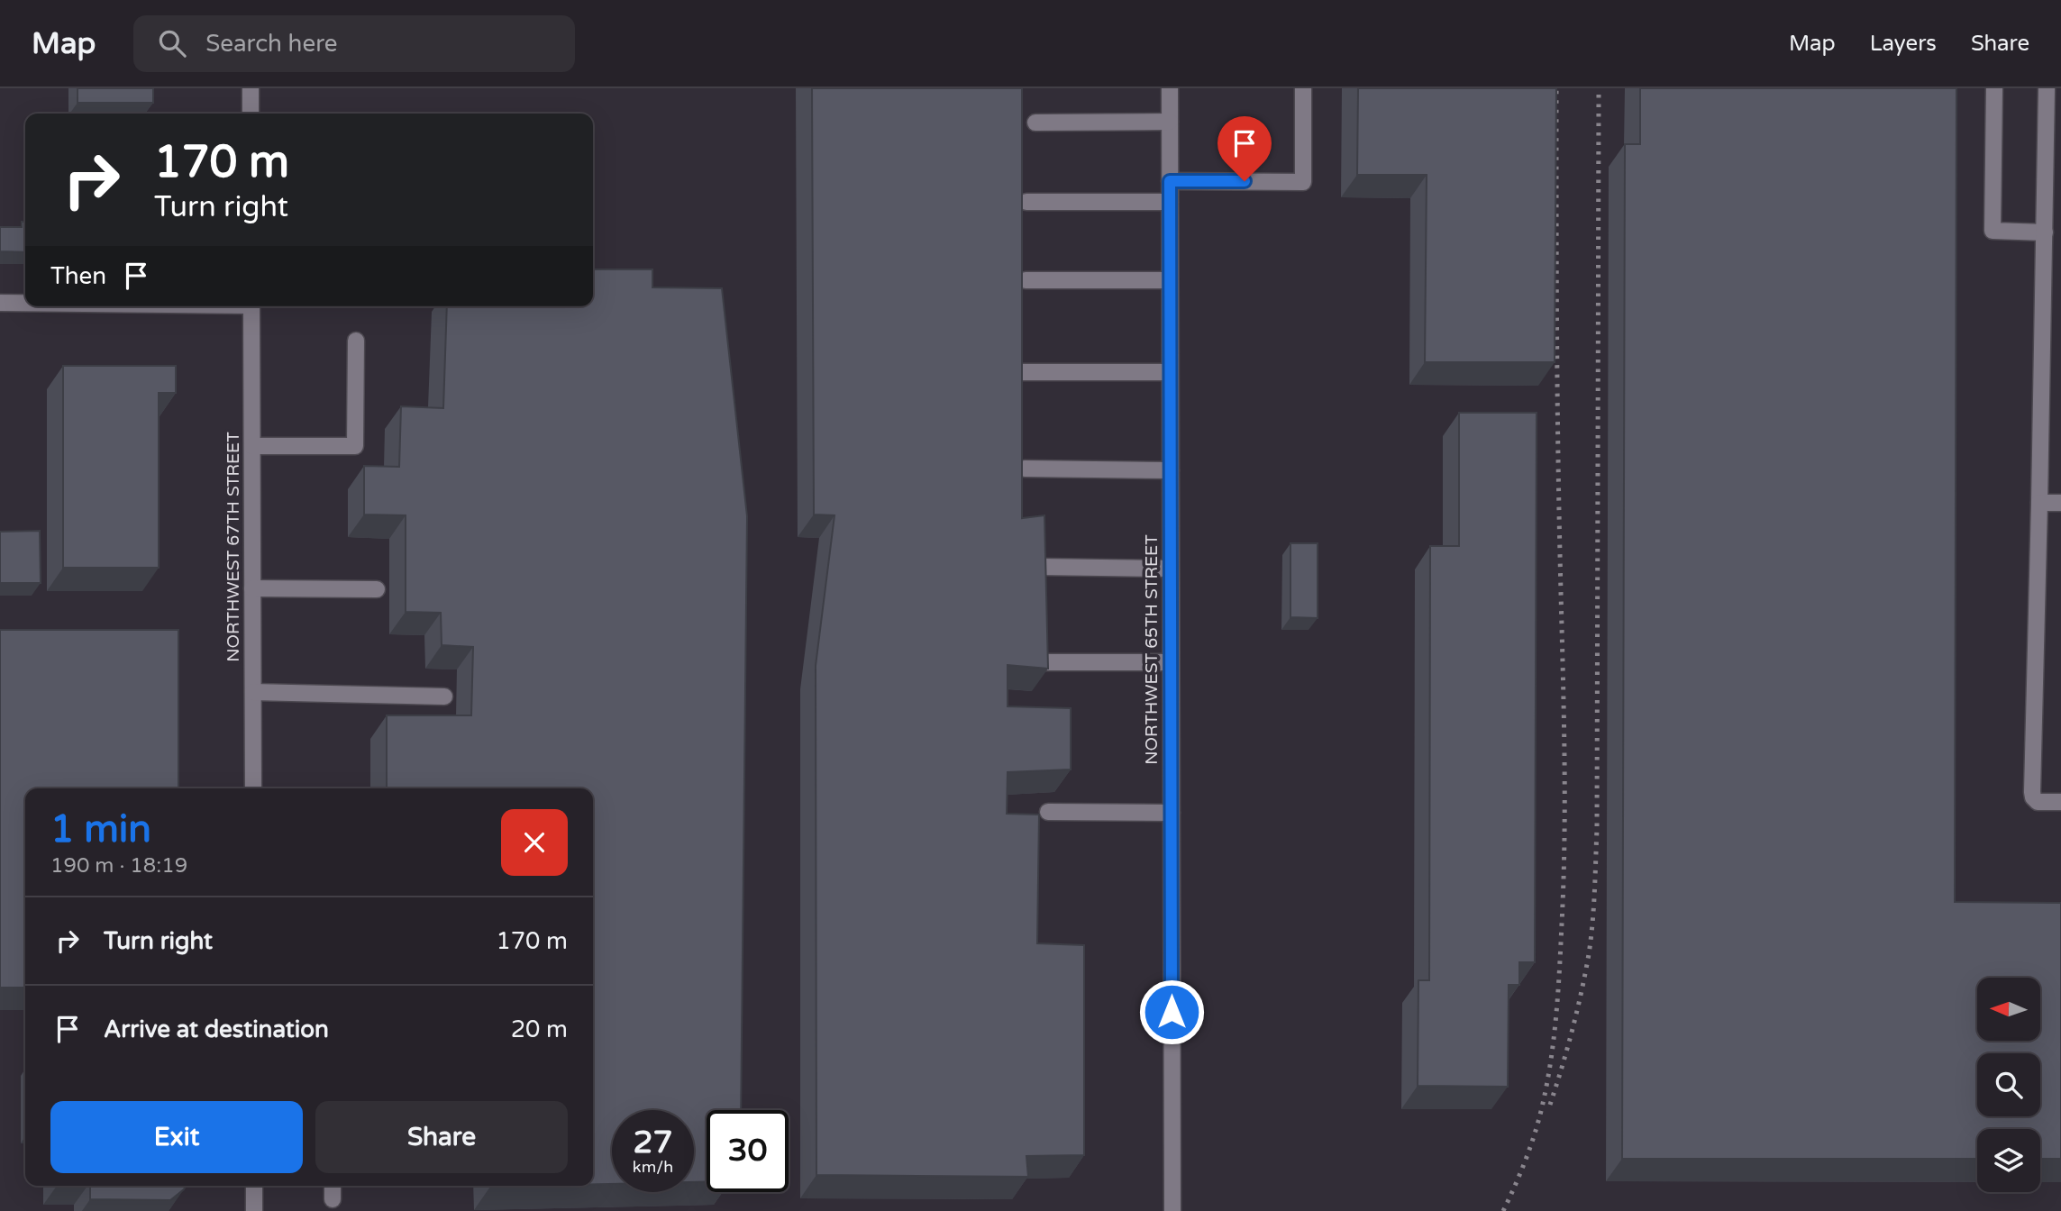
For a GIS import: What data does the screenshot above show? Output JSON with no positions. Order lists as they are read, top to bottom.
{
  "streets": {
    "street": ["NORTHWEST 67TH STREET", "NORTHWEST 65TH STREET"]
  },
  "north": "left",
  "page": {
    "header": "Map",
    "search": "Search here",
    "nav": ["Map", "Layers", "Share"],
    "turn": ["170 m", "Turn right"],
    "then": "Then",
    "heading": ["1 min", "190 m · 18:19"],
    "list": [
      {
        "name": "Turn right",
        "value": "170 m"
      },
      {
        "name": "Arrive at destination",
        "value": "20 m"
      }
    ],
    "buttons": ["Exit", "Share"],
    "speed": "27 km/h",
    "limit": "30"
  }
}
